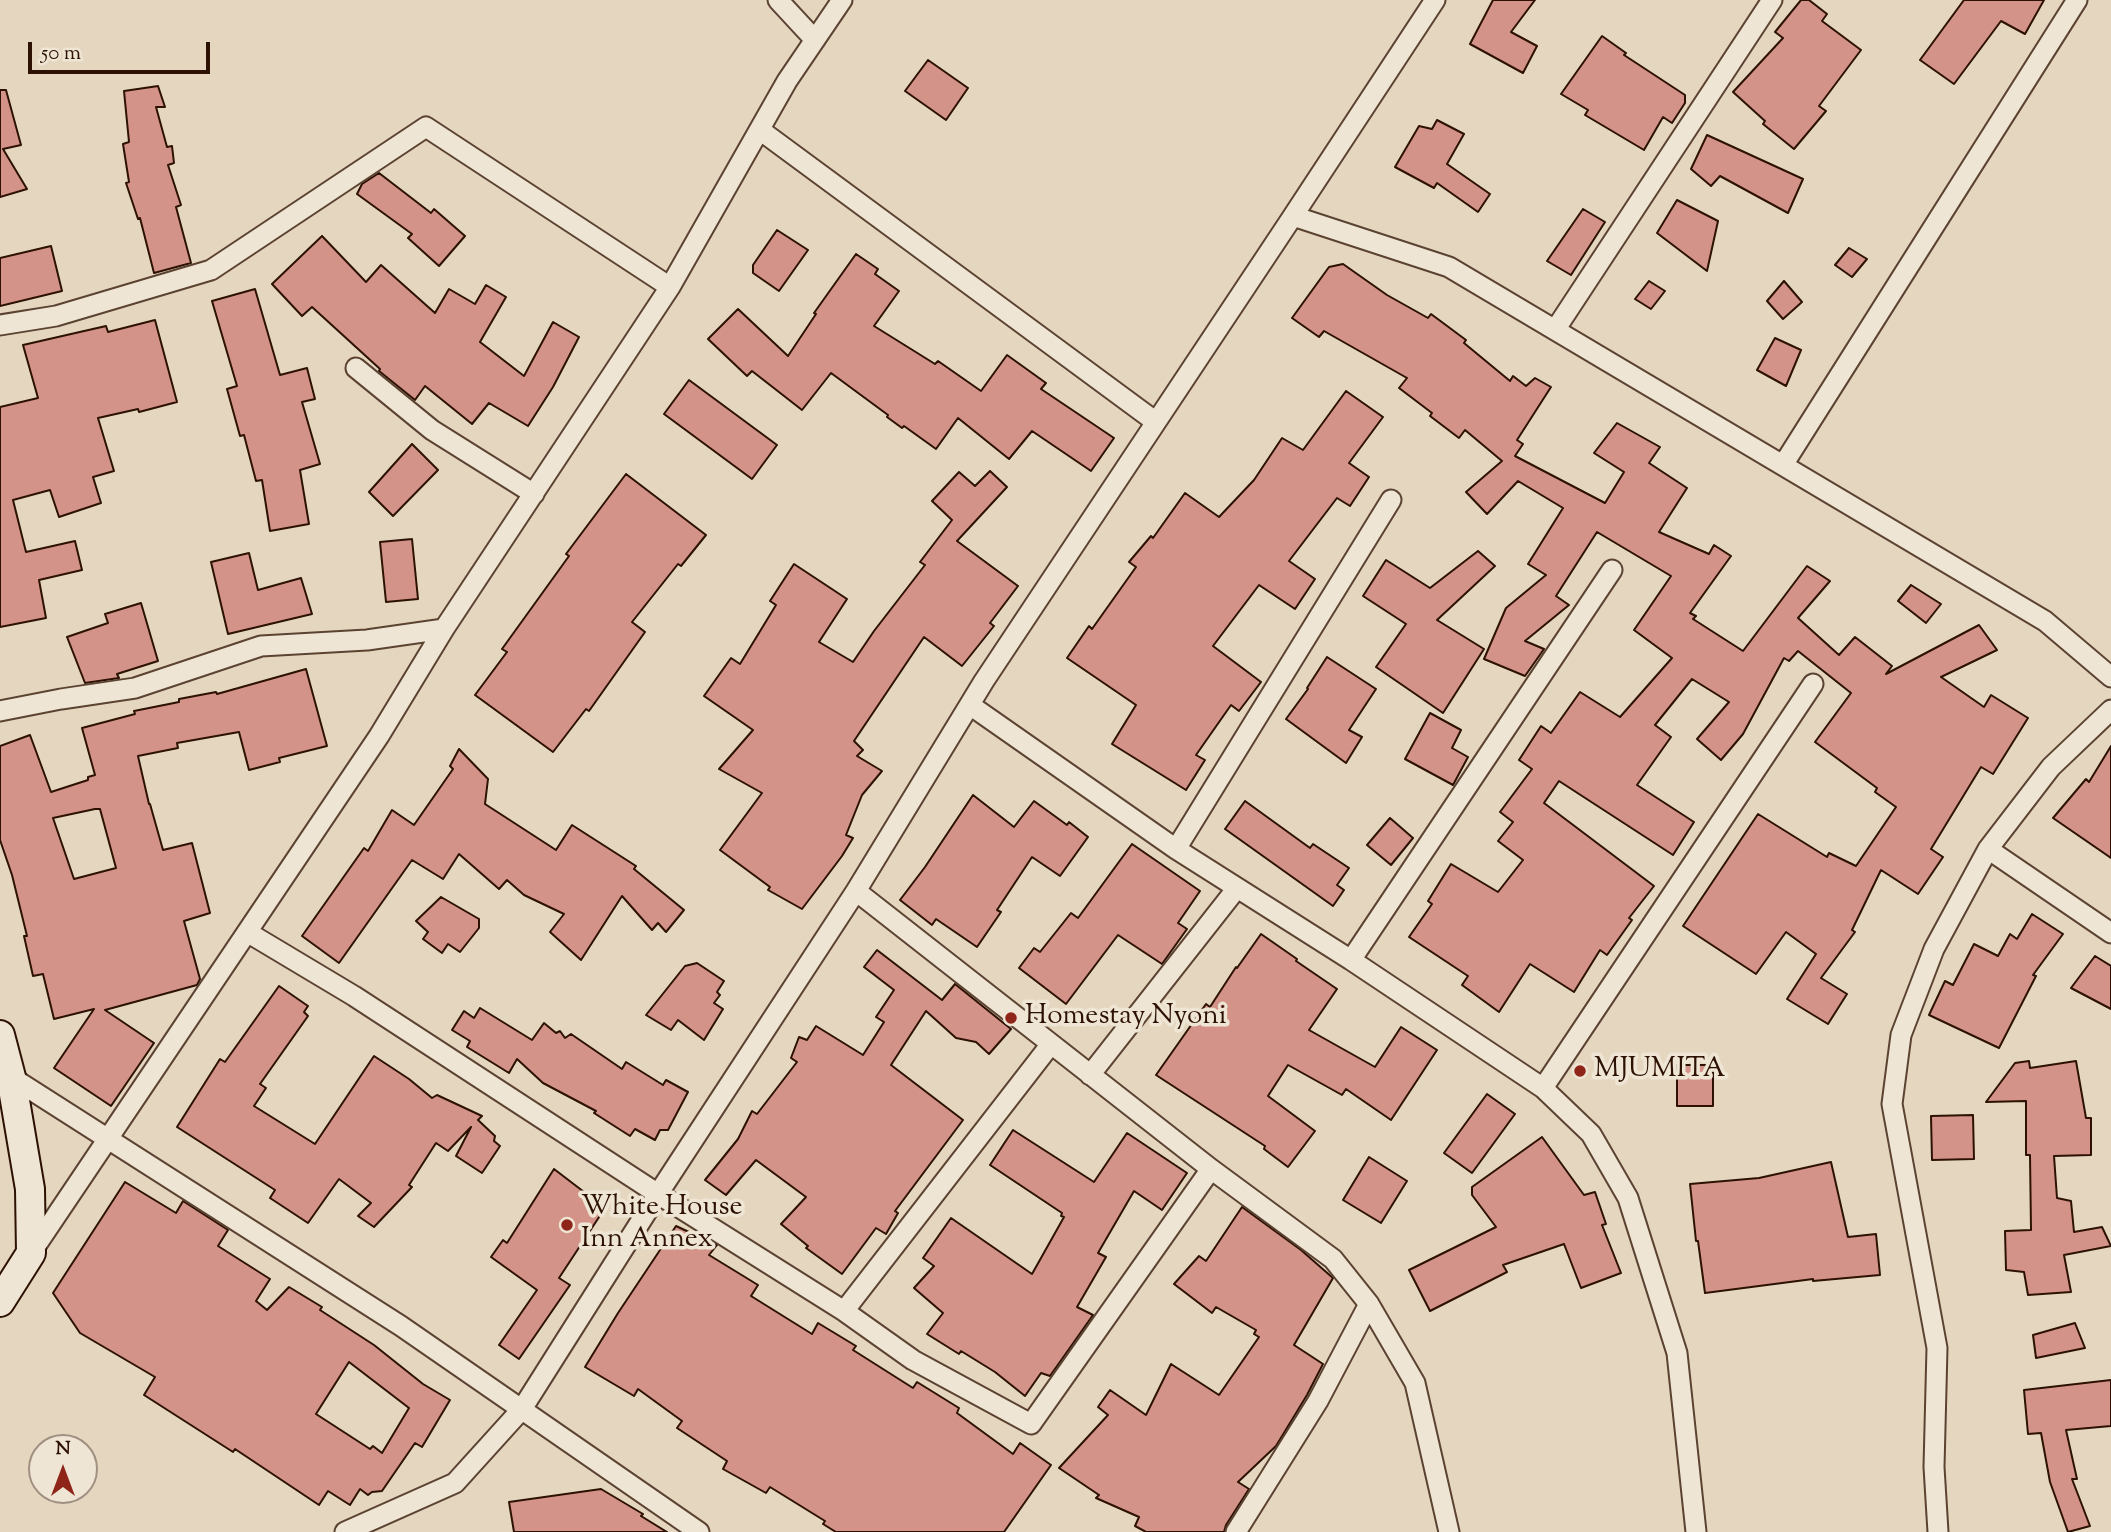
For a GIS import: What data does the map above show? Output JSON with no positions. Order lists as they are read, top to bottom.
{
  "places": ["Homestay Nyoni", "MJUMITA", "White House Inn Annex"],
  "scale_bar": "50 m",
  "north": "top"
}
